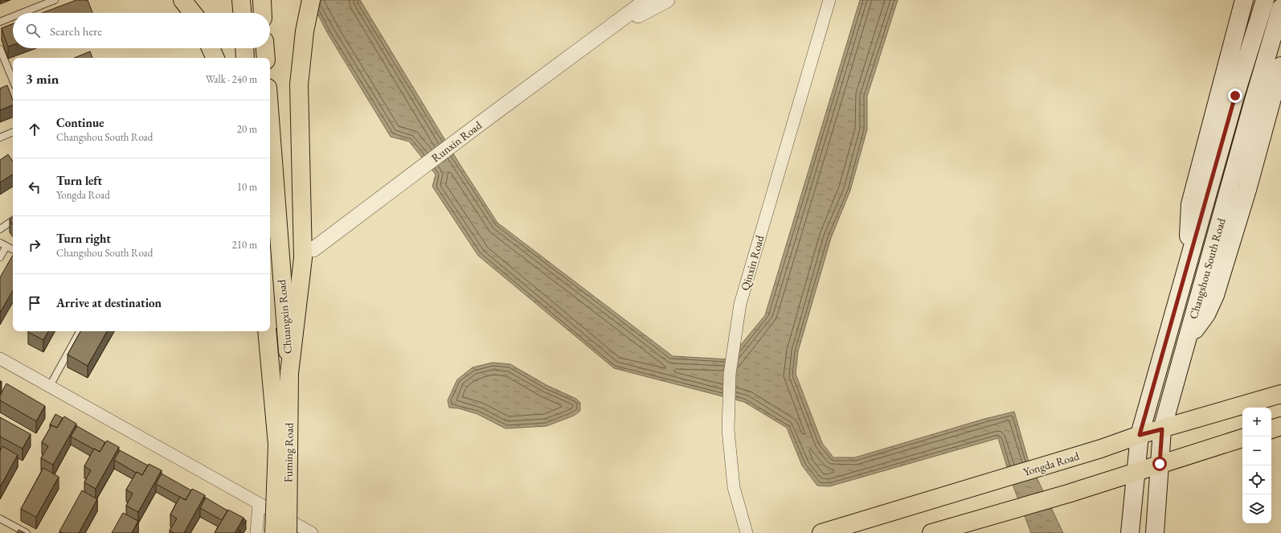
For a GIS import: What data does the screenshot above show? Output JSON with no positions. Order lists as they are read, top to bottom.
{
  "streets": {
    "main road": [
      "Changshou South Road",
      "Chuangxin Road",
      "Fuming Road",
      "Yongda Road"
    ],
    "street": ["Runxin Road", "Qinxin Road"]
  },
  "crossings": [
    ["Changshou South Road", "Yongda Road"],
    ["Chuangxin Road", "Fuming Road"]
  ],
  "page": {
    "search": "Search here",
    "heading": ["3 min", "Walk · 240 m"],
    "list": [
      ["Continue", "Changshou South Road", "20 m"],
      ["Turn left", "Yongda Road", "10 m"],
      ["Turn right", "Changshou South Road", "210 m"],
      "Arrive at destination"
    ],
    "map_buttons": ["+", "−"]
  }
}
